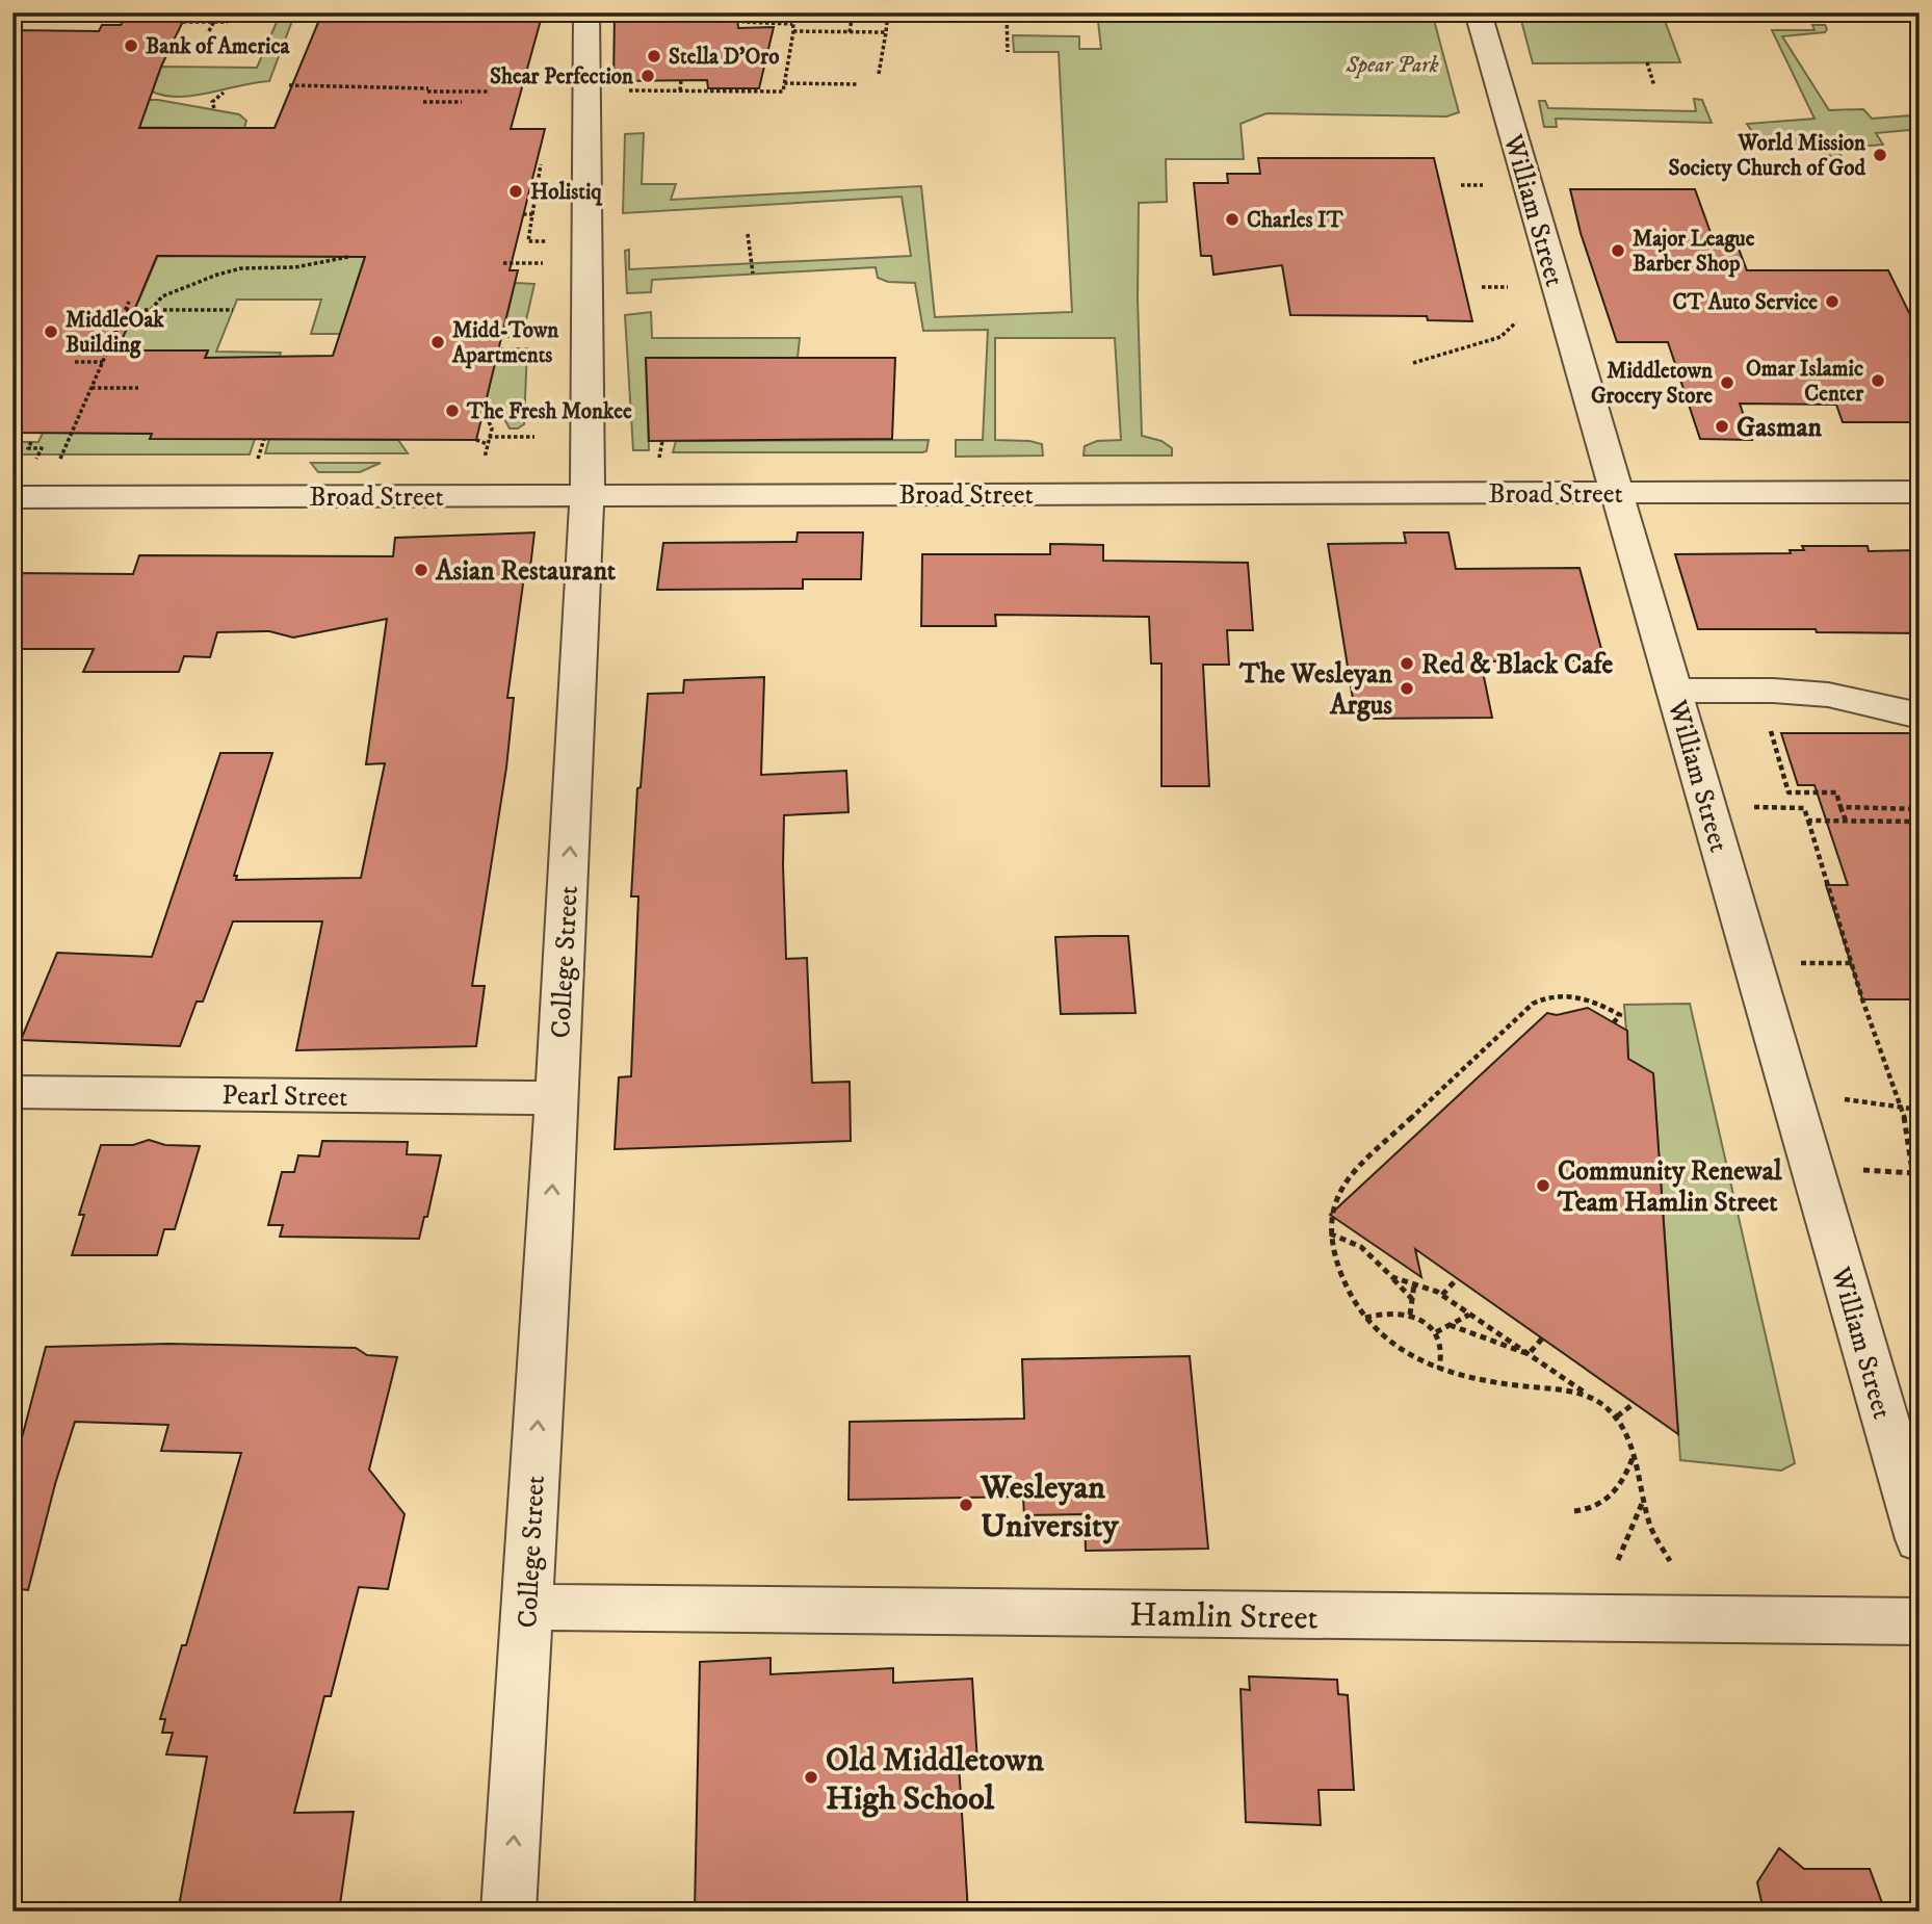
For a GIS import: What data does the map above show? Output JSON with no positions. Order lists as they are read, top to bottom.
{
  "streets": {
    "street": [
      "William Street",
      "Broad Street",
      "College Street",
      "Pearl Street",
      "Hamlin Street"
    ]
  },
  "crossings": [
    ["William Street", "Broad Street"],
    ["Broad Street", "College Street"],
    ["College Street", "Pearl Street"],
    ["College Street", "Hamlin Street"]
  ],
  "one_way": ["College Street"],
  "parks": ["Spear Park"],
  "places": [
    "Bank of America",
    "Stella D'Oro",
    "Shear Perfection",
    "World Mission Society Church of God",
    "Holistiq",
    "Charles IT",
    "Major League Barber Shop",
    "CT Auto Service",
    "MiddleOak Building",
    "Midd-Town Apartments",
    "Omar Islamic Center",
    "Middletown Grocery Store",
    "The Fresh Monkee",
    "Gasman",
    "Asian Restaurant",
    "Red & Black Cafe",
    "The Wesleyan Argus",
    "Community Renewal Team Hamlin Street",
    "Wesleyan University",
    "Old Middletown High School"
  ]
}
